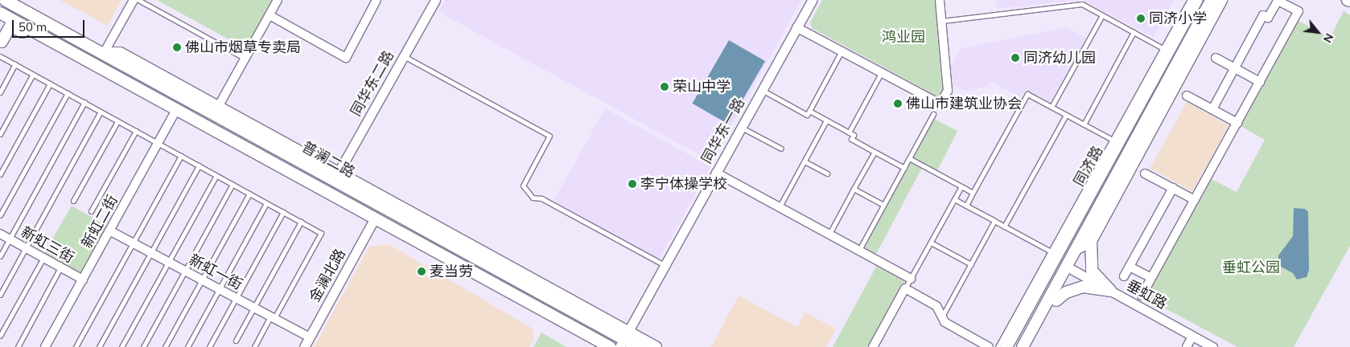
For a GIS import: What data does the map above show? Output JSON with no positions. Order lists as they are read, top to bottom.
{
  "streets": {
    "main road": ["普澜二路", "同济路"],
    "street": [
      "同华东二路",
      "同华东一路",
      "新虹二街",
      "新虹三街",
      "新虹一街",
      "金澜北路",
      "垂虹路"
    ]
  },
  "crossings": [
    ["同华东二路", "普澜二路"],
    ["同华东一路", "普澜二路"],
    ["普澜二路", "新虹二街"],
    ["普澜二路", "金澜北路"],
    ["同济路", "垂虹路"],
    ["新虹二街", "新虹三街"],
    ["新虹二街", "新虹一街"],
    ["新虹一街", "金澜北路"]
  ],
  "parks": ["鸿业园", "垂虹公园"],
  "places": [
    "同济小学",
    "佛山市烟草专卖局",
    "同济幼儿园",
    "荣山中学",
    "佛山市建筑业协会",
    "李宁体操学校",
    "麦当劳"
  ],
  "scale_bar": "50 m",
  "north": "bottom right"
}
